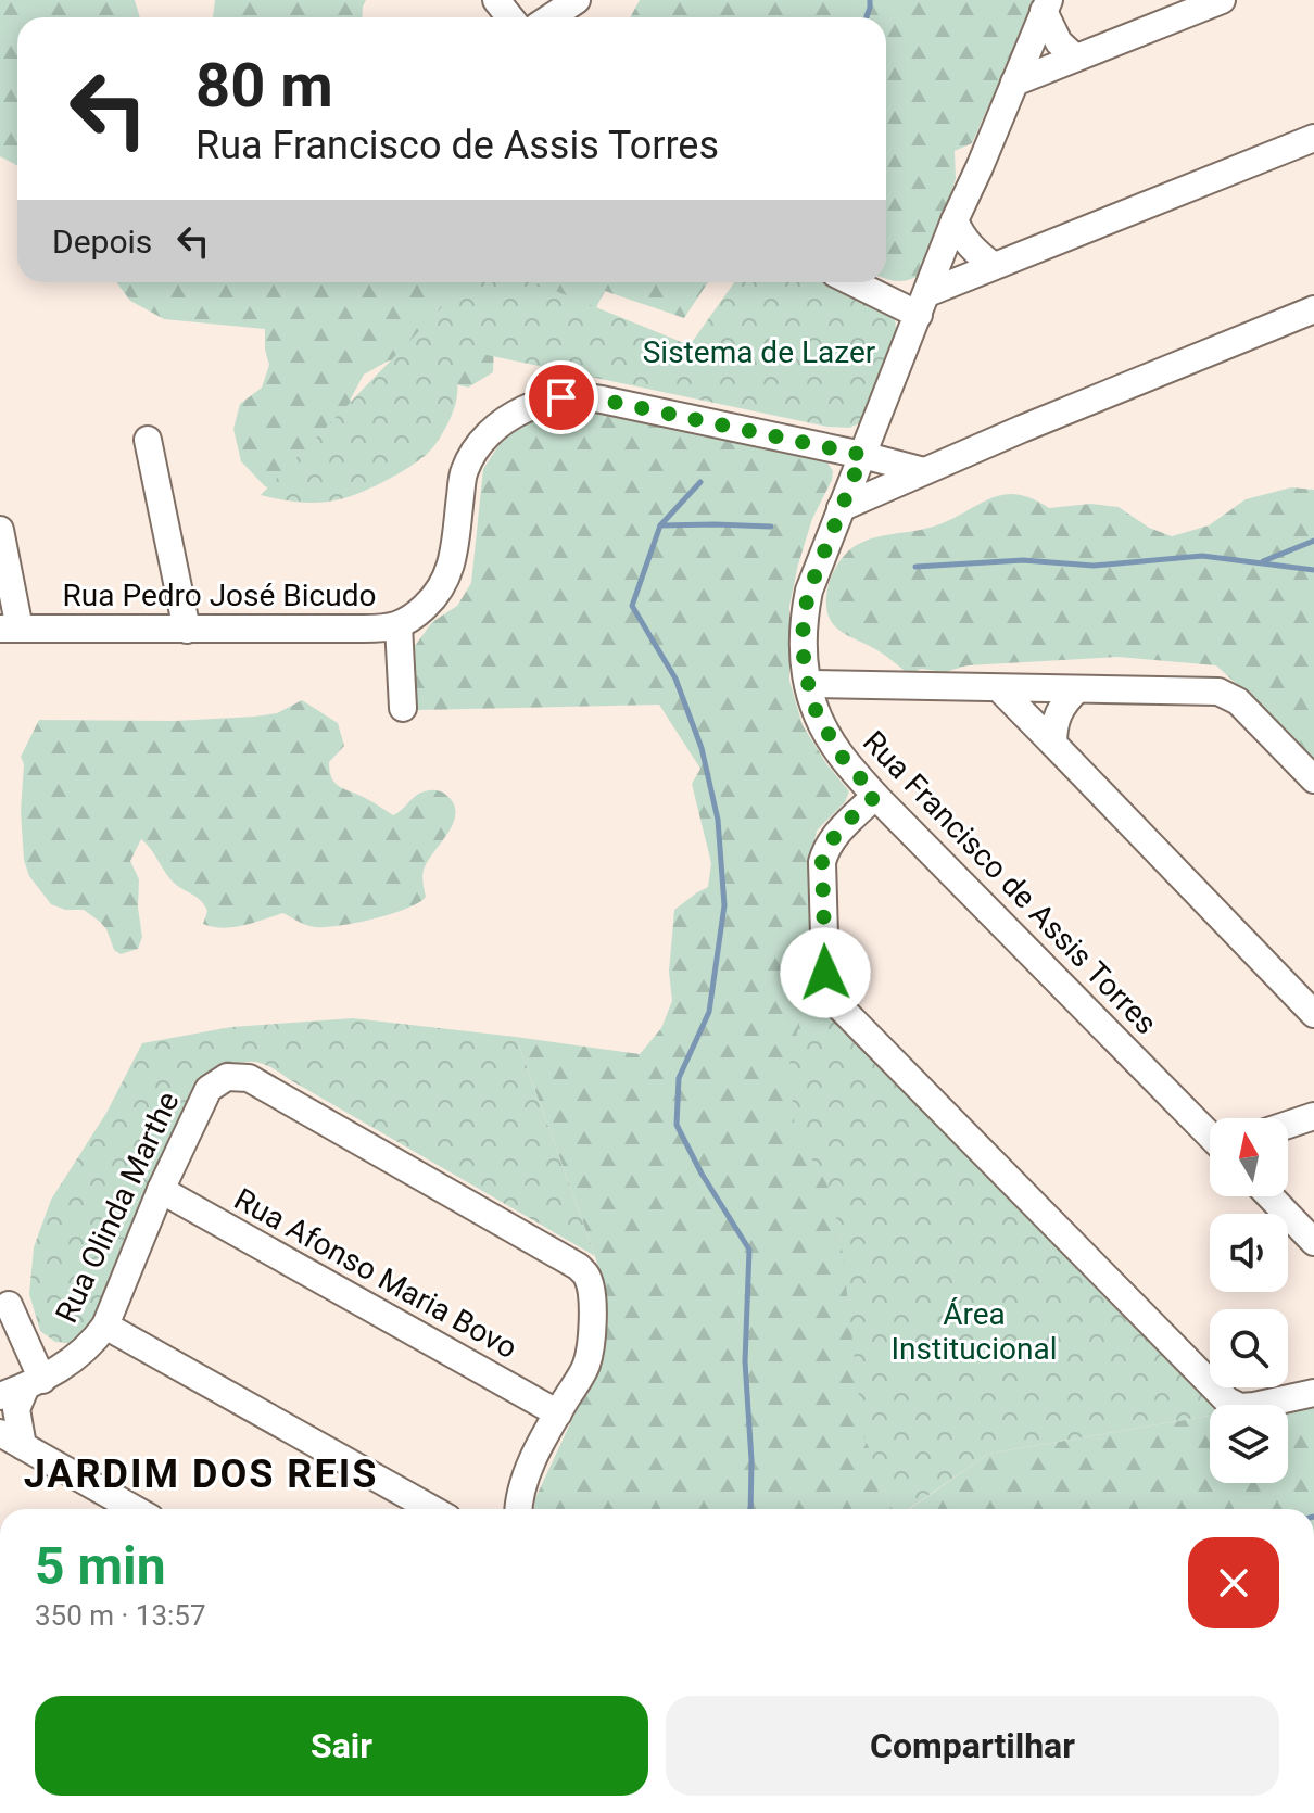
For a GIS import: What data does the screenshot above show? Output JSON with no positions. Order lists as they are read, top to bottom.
{
  "streets": {
    "street": [
      "Rua Pedro José Bicudo",
      "Rua Francisco de Assis Torres",
      "Rua Olinda Marthe",
      "Rua Afonso Maria Bovo"
    ]
  },
  "crossings": [
    ["Rua Pedro José Bicudo", "Rua Francisco de Assis Torres"],
    ["Rua Olinda Marthe", "Rua Afonso Maria Bovo"]
  ],
  "districts": ["JARDIM DOS REIS"],
  "parks": ["Sistema de Lazer", "Área Institucional"],
  "north": "top",
  "page": {
    "turn": ["80 m", "Rua Francisco de Assis Torres"],
    "then": "Depois",
    "heading": ["5 min", "350 m · 13:57"],
    "buttons": ["Sair", "Compartilhar"]
  }
}
